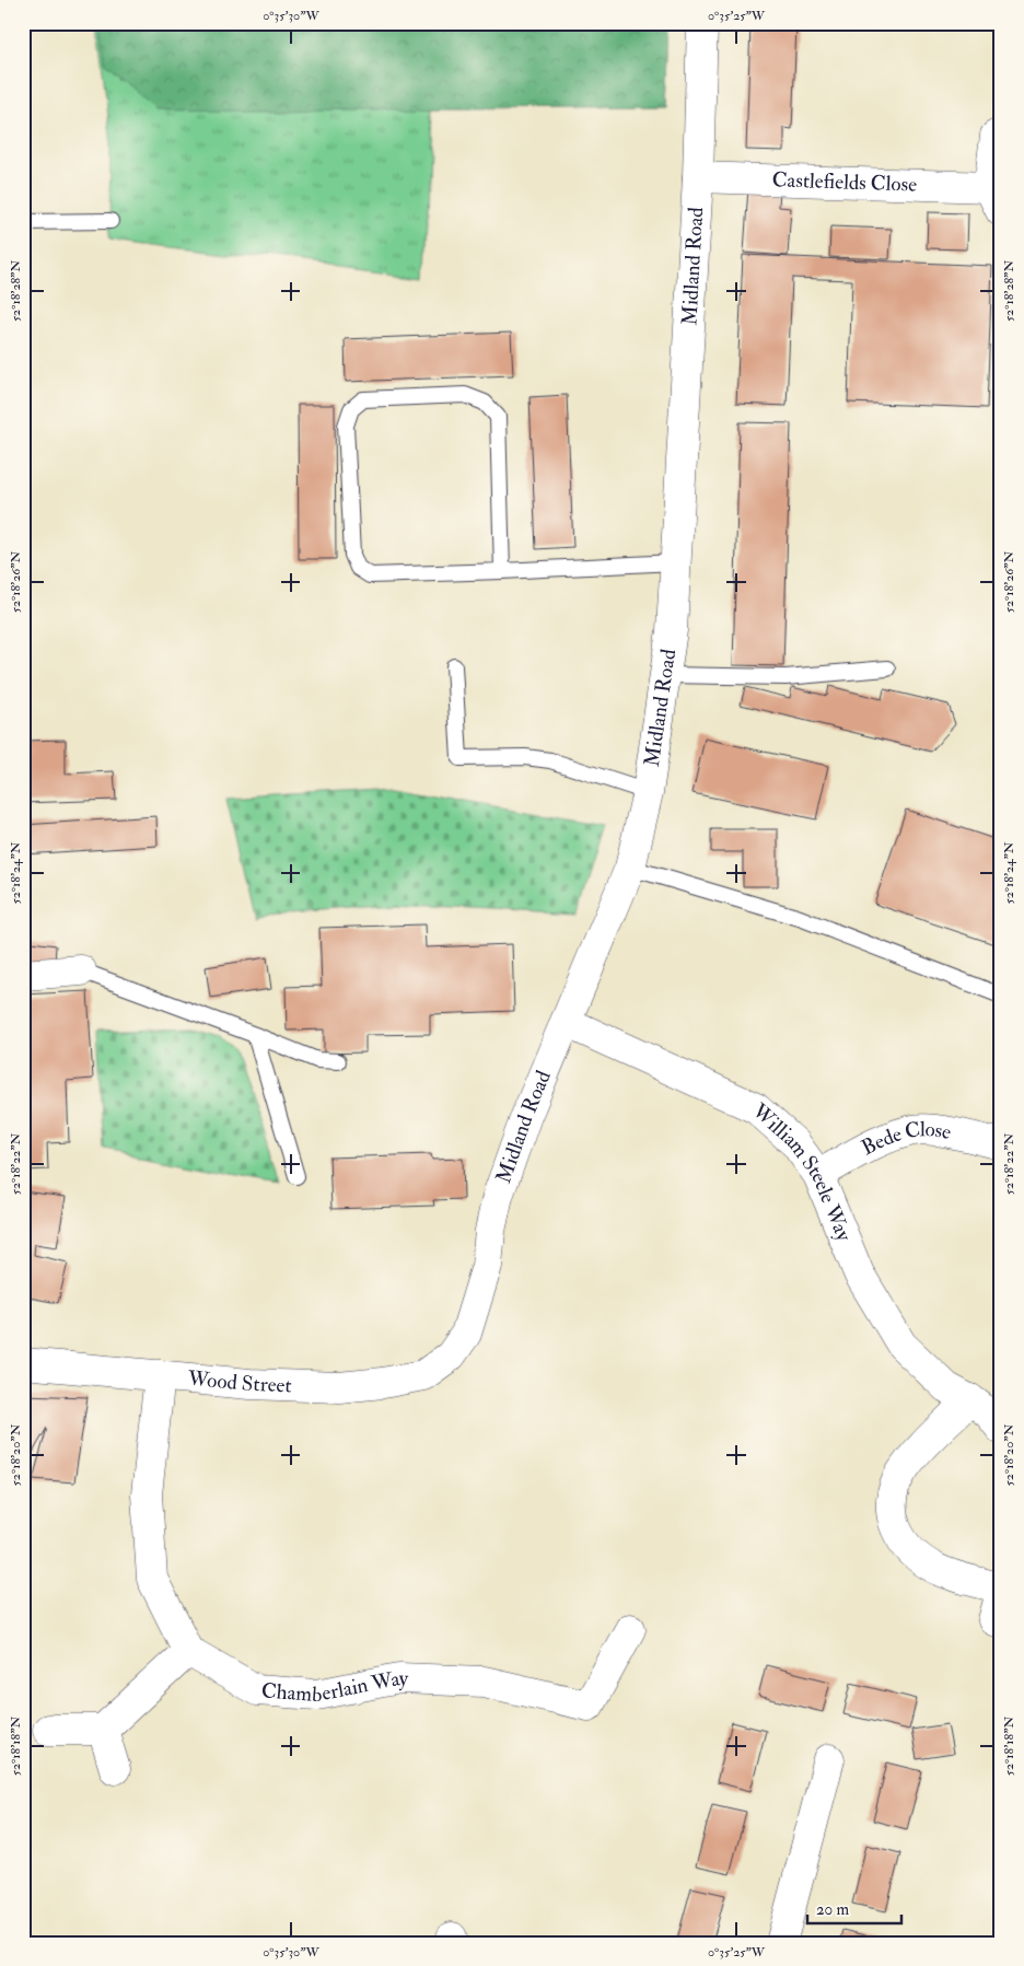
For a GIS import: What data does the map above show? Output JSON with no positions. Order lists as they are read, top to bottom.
{
  "streets": {
    "street": [
      "Castlefields Close",
      "Midland Road",
      "Bede Close",
      "William Steele Way",
      "Wood Street",
      "Chamberlain Way"
    ]
  },
  "crossings": [
    ["Castlefields Close", "Midland Road"],
    ["Midland Road", "William Steele Way"],
    ["Midland Road", "Wood Street"],
    ["Bede Close", "William Steele Way"]
  ],
  "scale_bar": "20 m",
  "coordinates": [
    "0°35'30\"W",
    "0°35'25\"W",
    "52°18'28\"N",
    "52°18'26\"N",
    "52°18'24\"N",
    "52°18'22\"N",
    "52°18'20\"N",
    "52°18'18\"N"
  ]
}
